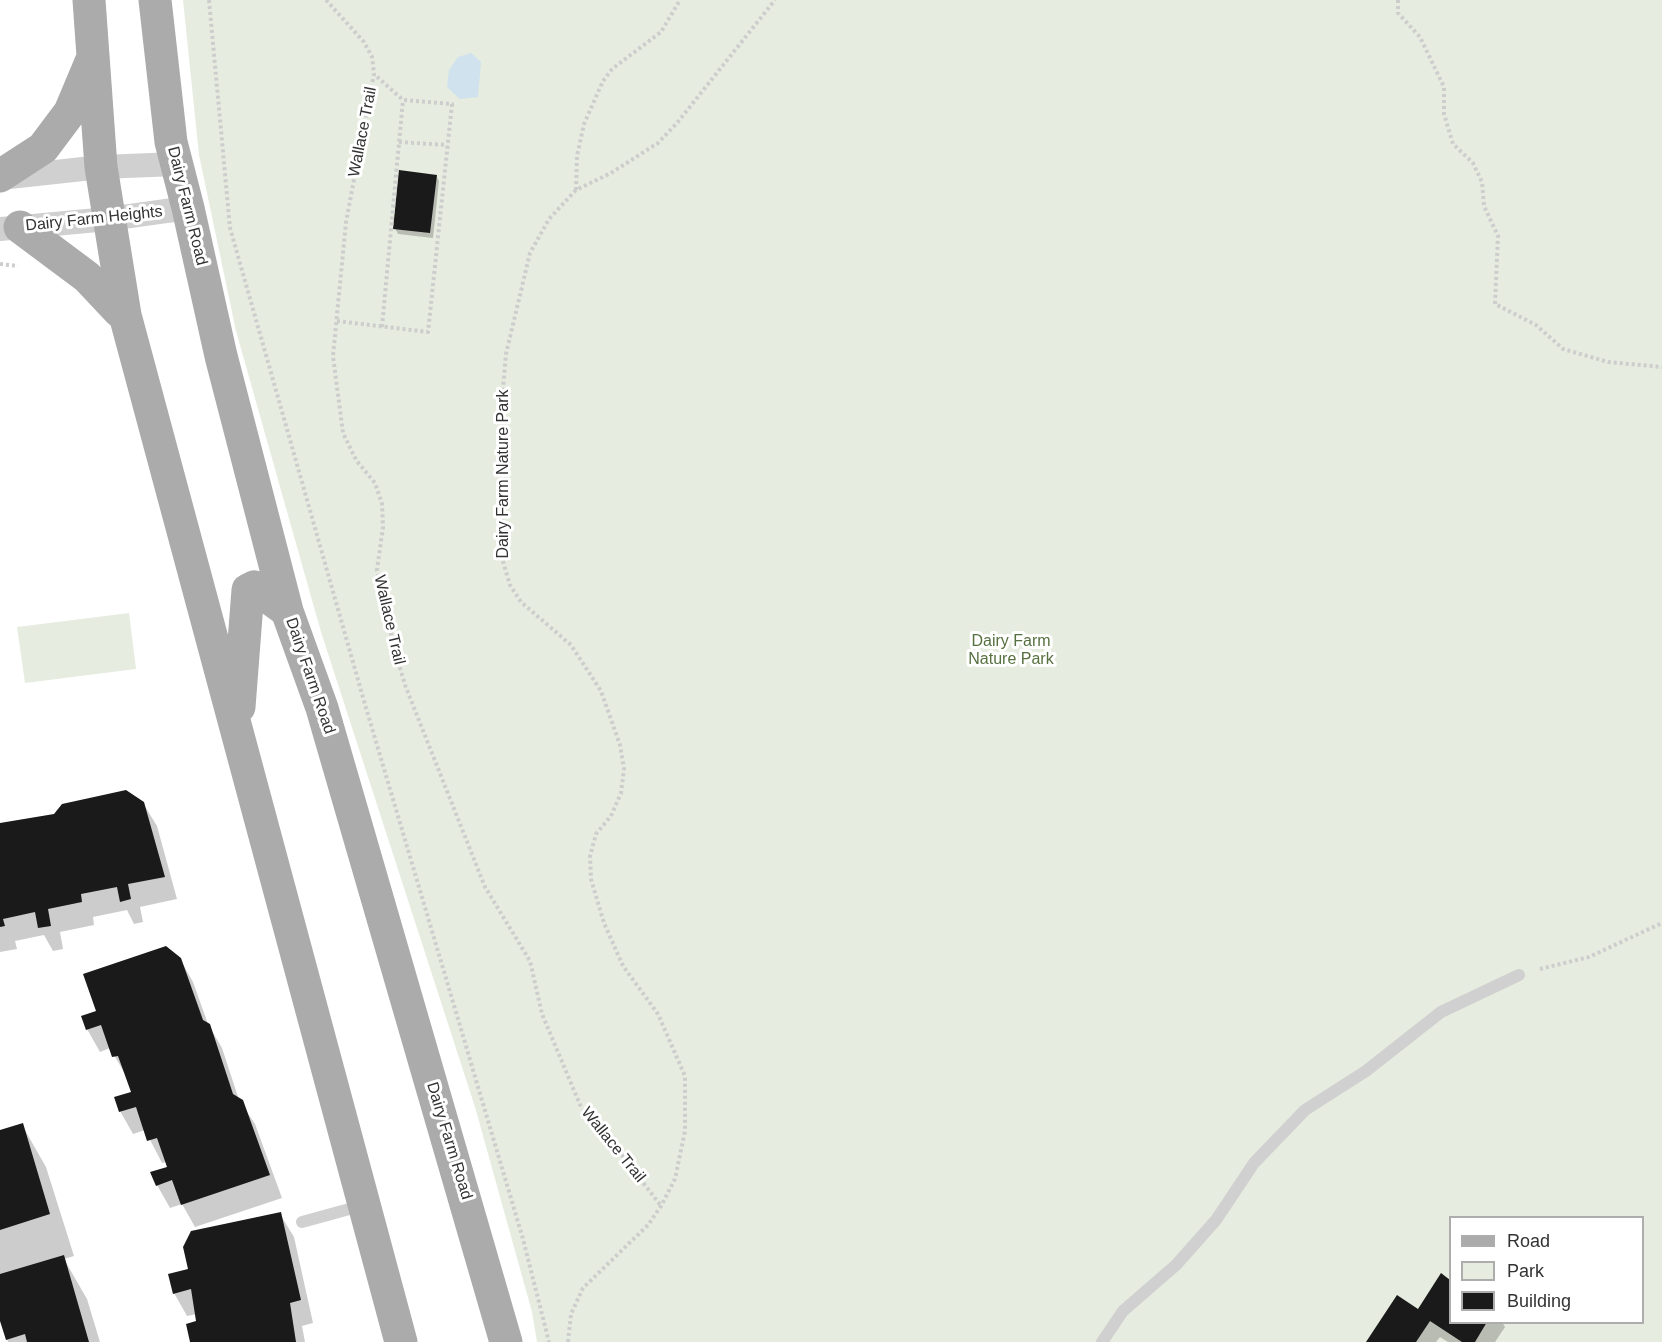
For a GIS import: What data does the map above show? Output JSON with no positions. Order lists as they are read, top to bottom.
{
  "streets": {
    "main road": ["Dairy Farm Road"],
    "street": ["Dairy Farm Heights"],
    "path": ["Wallace Trail", "Dairy Farm Nature Park"]
  },
  "crossings": [
    ["Wallace Trail", "Dairy Farm Nature Park"],
    ["Dairy Farm Road", "Dairy Farm Heights"]
  ],
  "parks": ["Dairy Farm Nature Park"],
  "legend": ["Road", "Park", "Building"]
}
